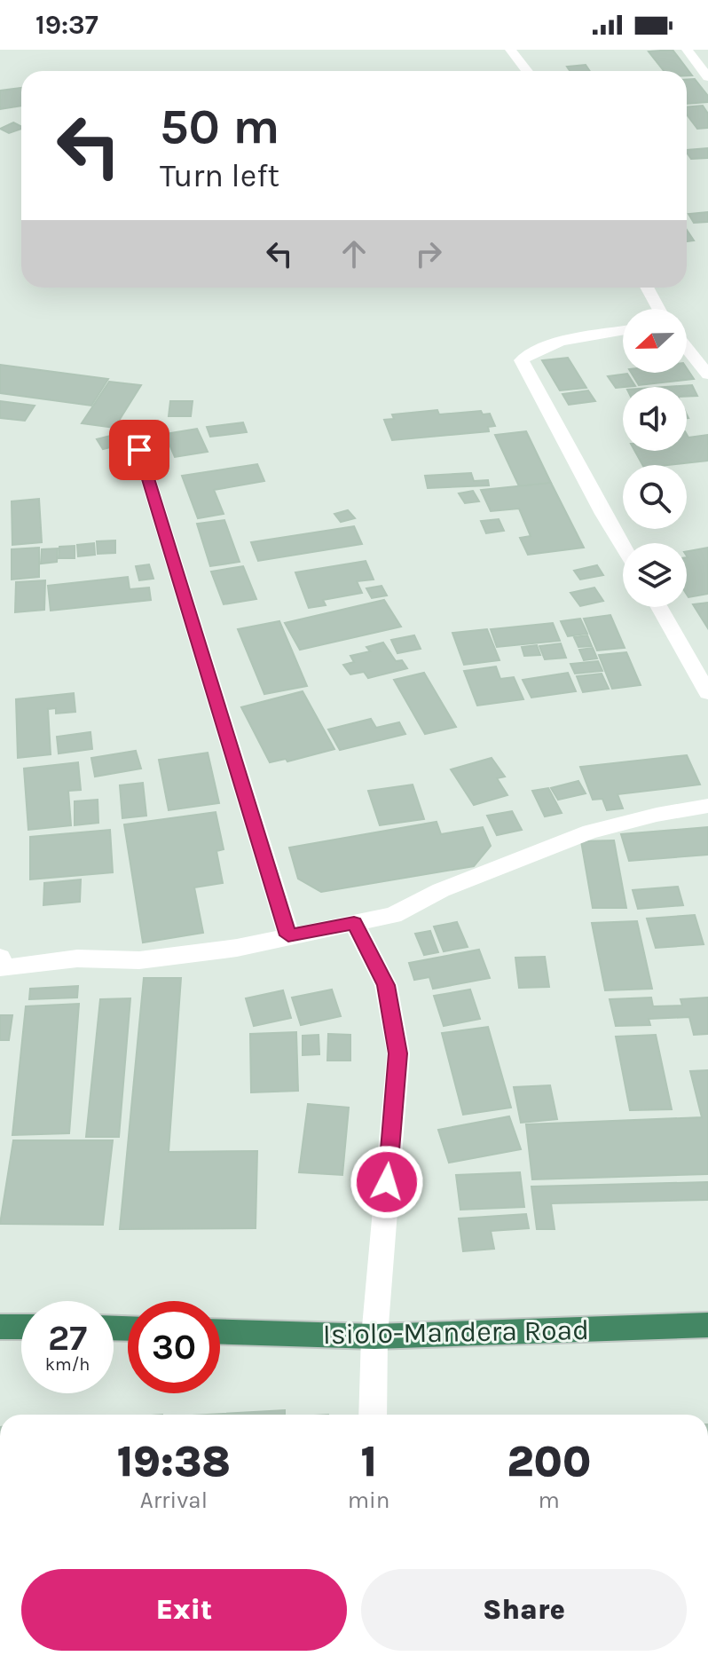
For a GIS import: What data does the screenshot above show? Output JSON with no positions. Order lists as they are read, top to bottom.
{
  "streets": {
    "highway": ["Isiolo-Mandera Road"]
  },
  "north": "left",
  "page": {
    "status": "19:37",
    "turn": ["50 m", "Turn left"],
    "speed": "27 km/h",
    "limit": "30",
    "eta": [
      "19:38",
      "Arrival",
      "1",
      "min",
      "200",
      "m"
    ],
    "buttons": ["Exit", "Share"]
  }
}
